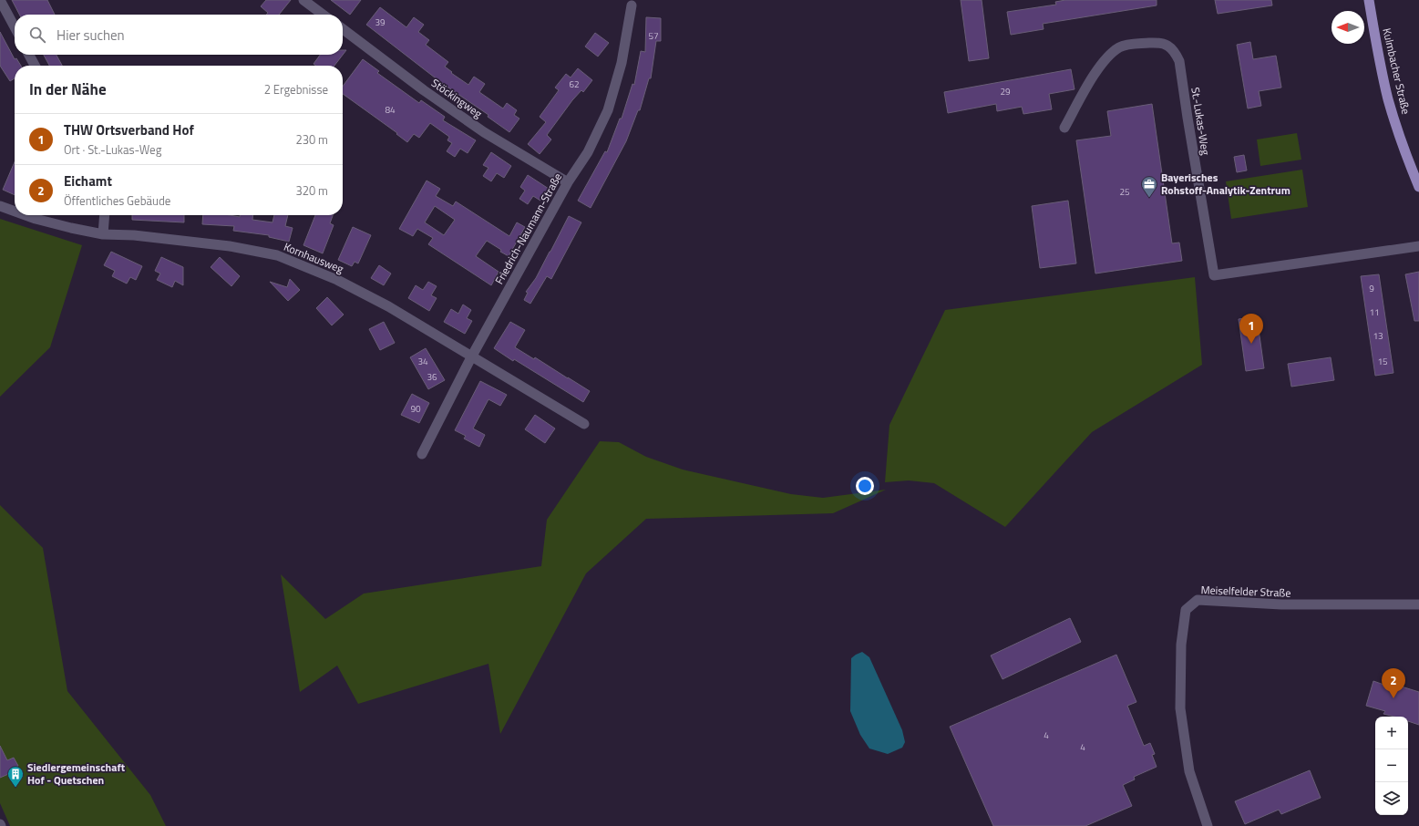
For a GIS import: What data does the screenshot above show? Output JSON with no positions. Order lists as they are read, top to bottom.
{
  "streets": {
    "main road": ["Kulmbacher Straße"],
    "street": [
      "Stöckingweg",
      "St.-Lukas-Weg",
      "Friedrich-Naumann-Straße",
      "Kornhausweg",
      "Meiselfelder Straße"
    ]
  },
  "crossings": [
    ["Stöckingweg", "Friedrich-Naumann-Straße"],
    ["Friedrich-Naumann-Straße", "Kornhausweg"]
  ],
  "places": {
    "office": ["Bayerisches Rohstoff-Analytik-Zentrum"],
    "building": ["Siedlergemeinschaft Hof - Quetschen"]
  },
  "house_numbers": [
    "39",
    "57",
    "62",
    "29",
    "84",
    "25",
    "9",
    "11",
    "13",
    "34",
    "15",
    "36",
    "90",
    "4",
    "4"
  ],
  "north": "left",
  "page": {
    "search": "Hier suchen",
    "heading": ["In der Nähe", "2 Ergebnisse"],
    "list": [
      {
        "mark": "1",
        "name": "THW Ortsverband Hof",
        "note": "Ort · St.-Lukas-Weg",
        "value": "230 m"
      },
      {
        "mark": "2",
        "name": "Eichamt",
        "note": "Öffentliches Gebäude",
        "value": "320 m"
      }
    ],
    "pins": ["1", "2"],
    "map_buttons": ["+", "−"]
  }
}
